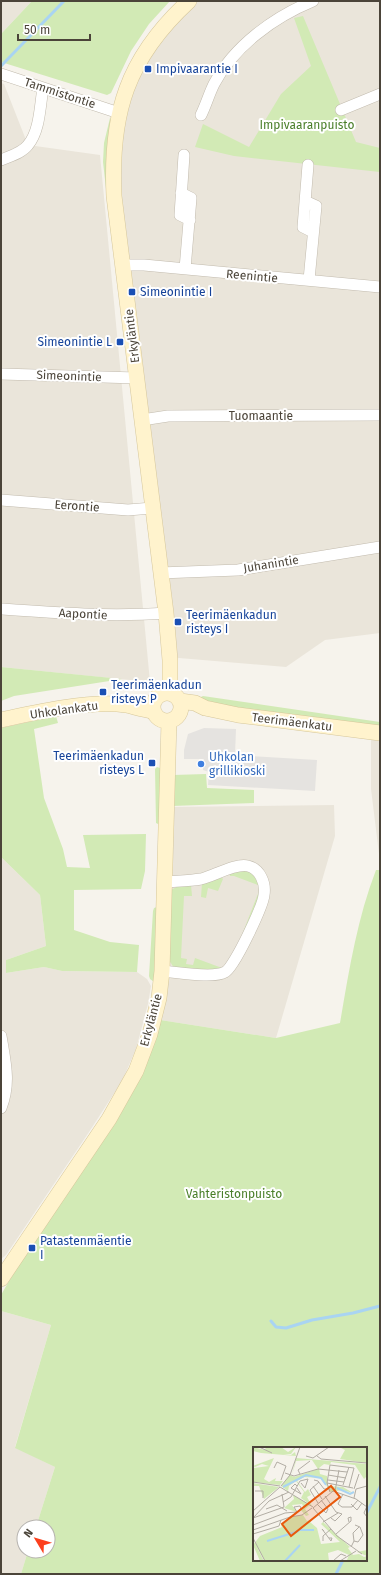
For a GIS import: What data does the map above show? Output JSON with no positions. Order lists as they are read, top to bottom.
{
  "streets": {
    "street": [
      "Tammistontie",
      "Reenintie",
      "Erkyläntie",
      "Simeonintie",
      "Tuomaantie",
      "Eerontie",
      "Juhanintie",
      "Aapontie",
      "Uhkolankatu",
      "Teerimäenkatu"
    ]
  },
  "crossings": [
    ["Tammistontie", "Erkyläntie"],
    ["Reenintie", "Erkyläntie"],
    ["Erkyläntie", "Simeonintie"],
    ["Erkyläntie", "Tuomaantie"],
    ["Erkyläntie", "Eerontie"],
    ["Erkyläntie", "Juhanintie"],
    ["Erkyläntie", "Aapontie"],
    ["Erkyläntie", "Uhkolankatu"],
    ["Erkyläntie", "Teerimäenkatu"],
    ["Uhkolankatu", "Teerimäenkatu"]
  ],
  "parks": ["Impivaaranpuisto", "Vahteristonpuisto"],
  "places": {
    "transit": [
      "Impivaarantie I",
      "Simeonintie I",
      "Simeonintie L",
      "Teerimäenkadun risteys I",
      "Teerimäenkadun risteys P",
      "Teerimäenkadun risteys L",
      "Patastenmäentie I"
    ],
    "other": ["Uhkolan grillikioski"]
  },
  "scale_bar": "50 m",
  "north": "top left"
}
